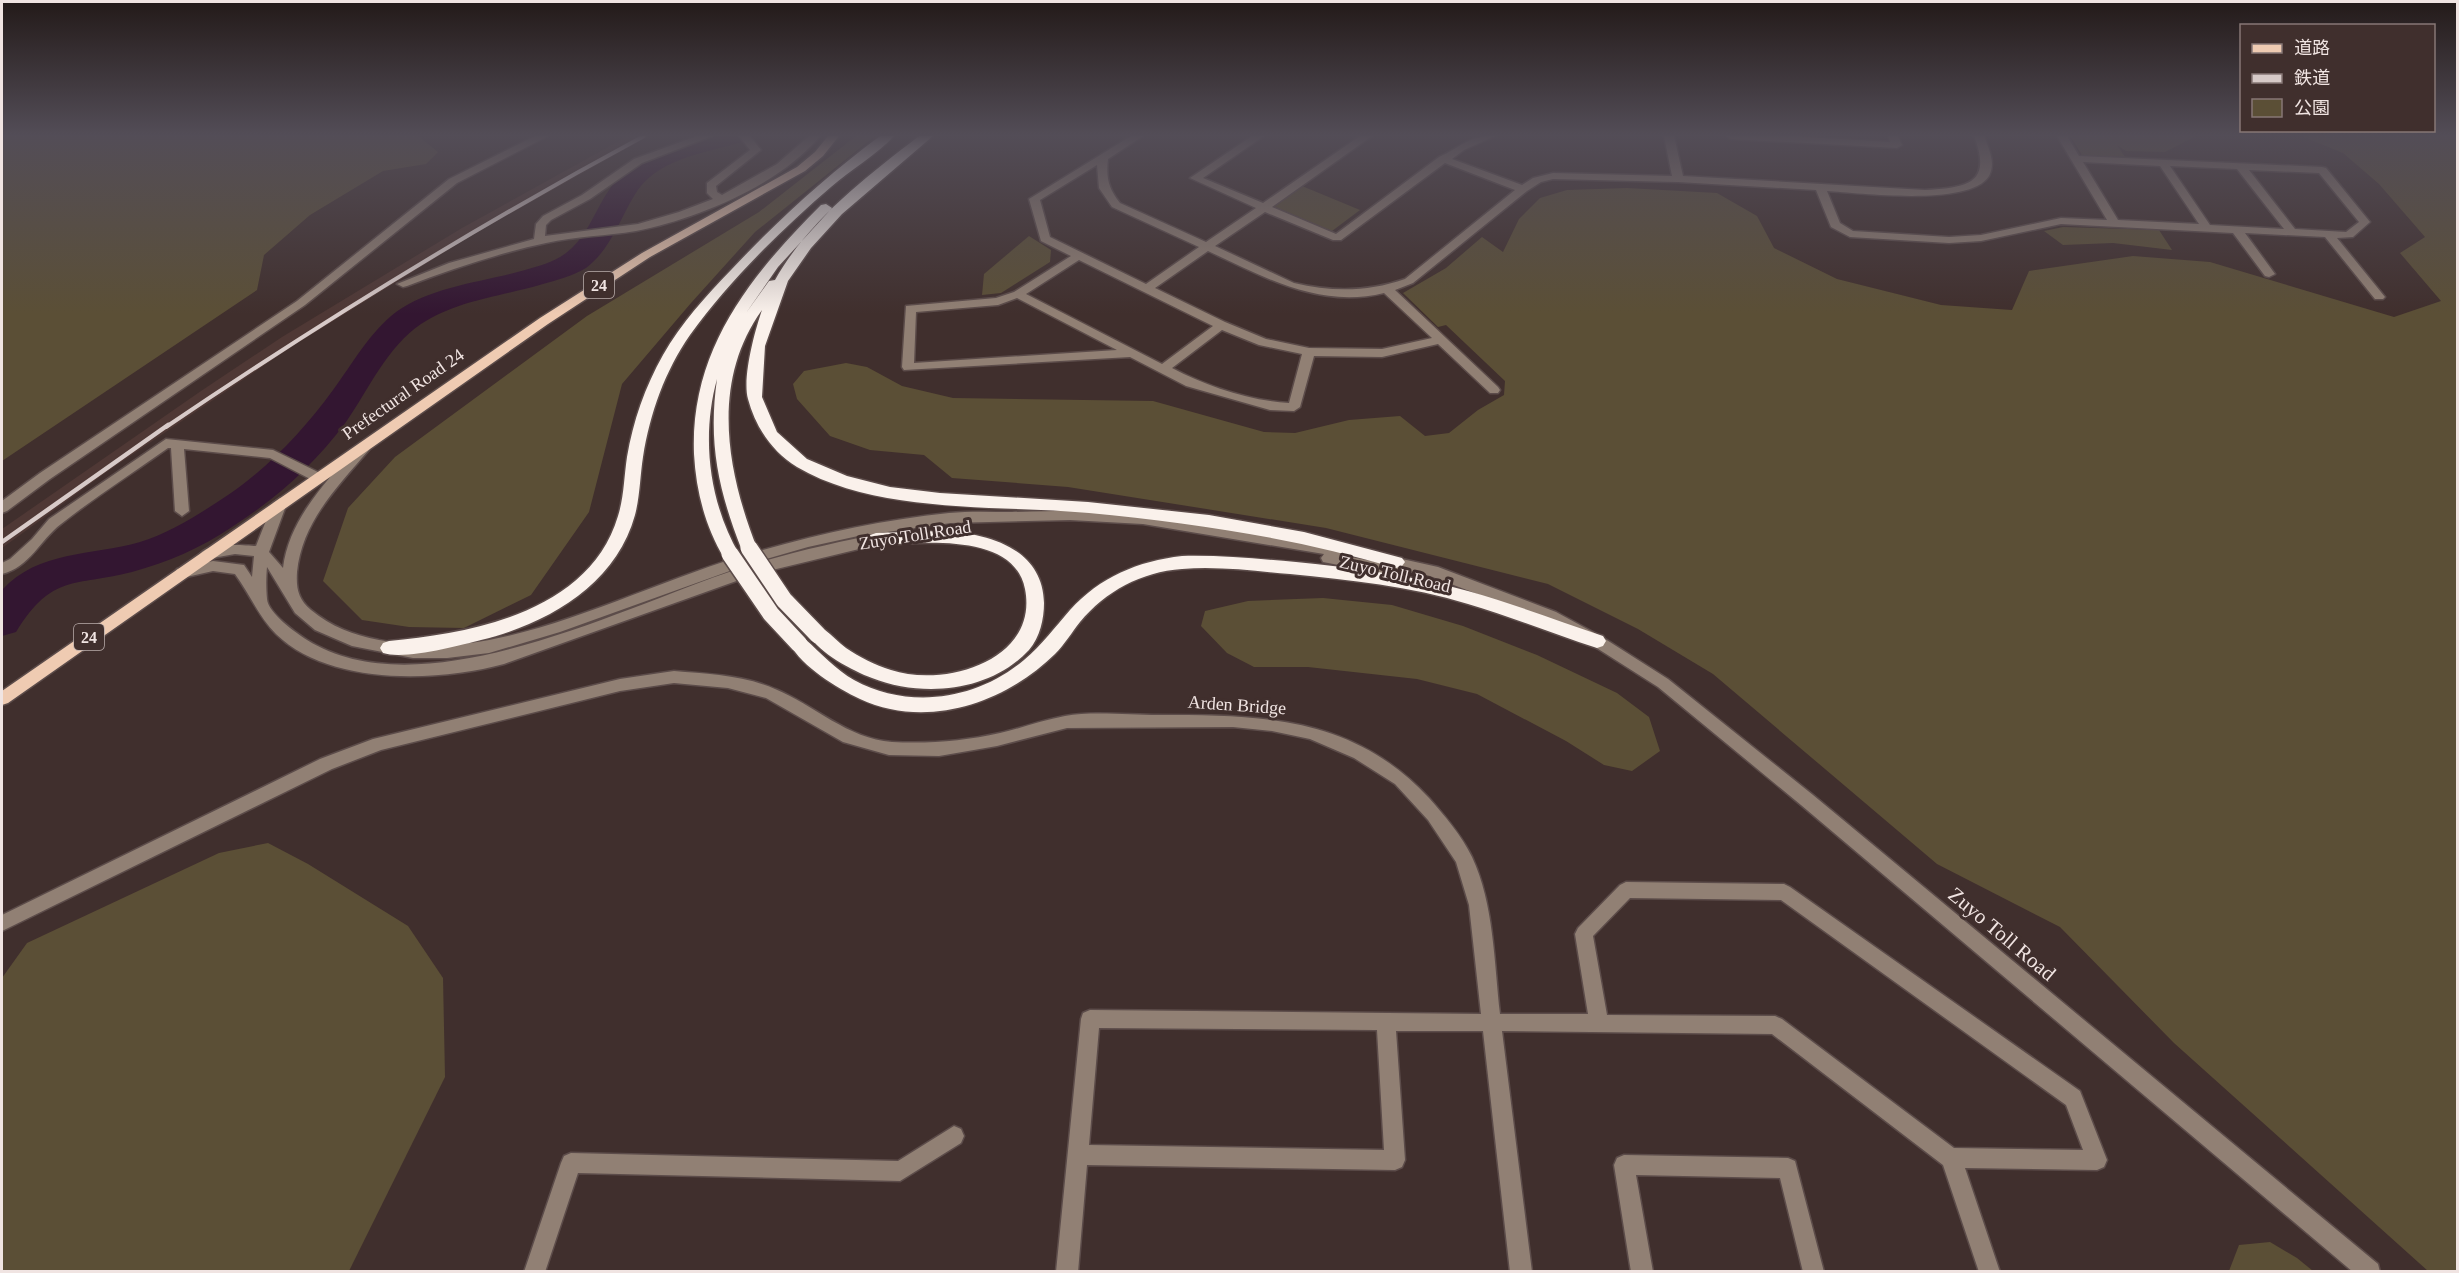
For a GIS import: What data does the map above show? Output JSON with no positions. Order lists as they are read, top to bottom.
{
  "streets": {
    "main road": ["24", "Prefectural Road 24"],
    "street": ["Zuyo Toll Road", "Arden Bridge"]
  },
  "crossings": [
    ["Prefectural Road 24", "Zuyo Toll Road"]
  ],
  "legend": ["道路", "鉄道", "公園"]
}
